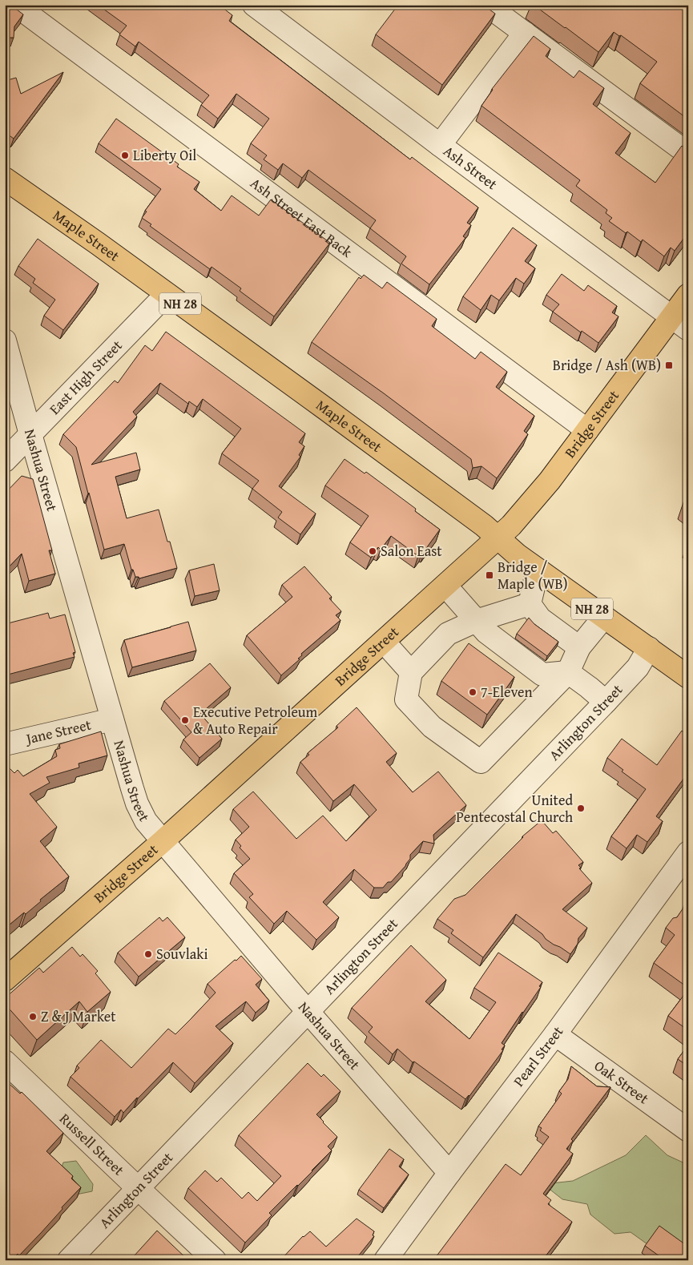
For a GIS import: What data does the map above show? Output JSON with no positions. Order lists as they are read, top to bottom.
{
  "streets": {
    "main road": ["Maple Street", "NH 28", "Bridge Street"],
    "street": [
      "Ash Street",
      "Ash Street East Back",
      "East High Street",
      "Nashua Street",
      "Arlington Street",
      "Jane Street",
      "Pearl Street",
      "Oak Street",
      "Russell Street"
    ]
  },
  "crossings": [
    ["Ash Street", "Bridge Street"],
    ["Ash Street East Back", "Bridge Street"],
    ["Maple Street", "East High Street"],
    ["Maple Street", "Bridge Street"],
    ["Maple Street", "Arlington Street"],
    ["East High Street", "Nashua Street"],
    ["Bridge Street", "Nashua Street"],
    ["Nashua Street", "Arlington Street"],
    ["Nashua Street", "Jane Street"],
    ["Nashua Street", "Pearl Street"],
    ["Arlington Street", "Russell Street"],
    ["Pearl Street", "Oak Street"]
  ],
  "places": {
    "other": [
      "Liberty Oil",
      "Salon East",
      "7-Eleven",
      "Executive Petroleum & Auto Repair",
      "United Pentecostal Church",
      "Souvlaki",
      "Z & J Market"
    ],
    "transit": ["Bridge / Ash (WB)", "Bridge / Maple (WB)"]
  }
}
